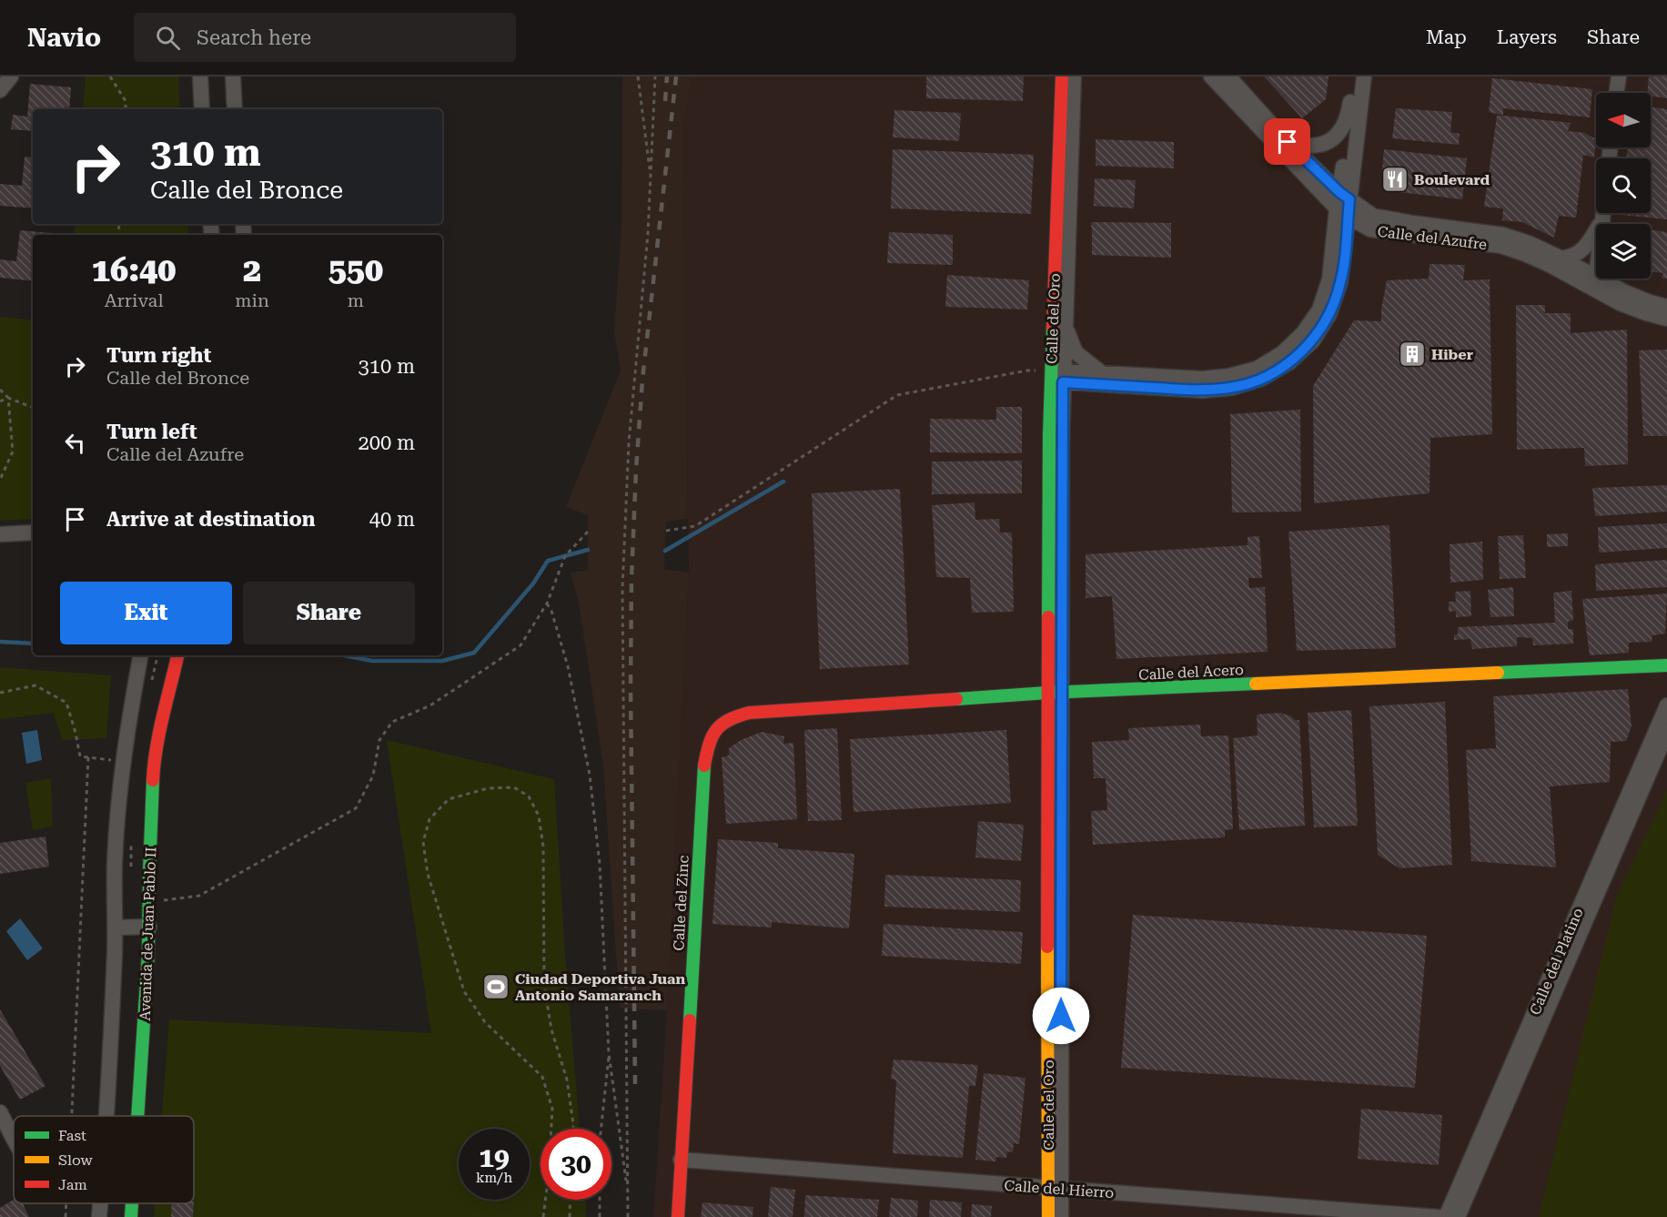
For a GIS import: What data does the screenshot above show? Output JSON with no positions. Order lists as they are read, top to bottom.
{
  "streets": {
    "street": [
      "Calle del Azufre",
      "Calle del Oro",
      "Calle del Acero",
      "Calle del Zinc",
      "Avenida de Juan Pablo II",
      "Calle del Platino",
      "Calle del Hierro"
    ]
  },
  "crossings": [
    ["Calle del Oro", "Calle del Acero"],
    ["Calle del Oro", "Calle del Hierro"],
    ["Calle del Acero", "Calle del Zinc"],
    ["Calle del Zinc", "Calle del Hierro"]
  ],
  "places": {
    "restaurant": ["Boulevard"],
    "building": ["Hiber"],
    "sports": ["Ciudad Deportiva Juan Antonio Samaranch"]
  },
  "legend": ["Fast", "Slow", "Jam"],
  "north": "left",
  "page": {
    "header": "Navio",
    "search": "Search here",
    "nav": ["Map", "Layers", "Share"],
    "turn": ["310 m", "Calle del Bronce"],
    "eta": [
      "16:40",
      "Arrival",
      "2",
      "min",
      "550",
      "m"
    ],
    "list": [
      {
        "name": "Turn right",
        "note": "Calle del Bronce",
        "value": "310 m"
      },
      {
        "name": "Turn left",
        "note": "Calle del Azufre",
        "value": "200 m"
      },
      {
        "name": "Arrive at destination",
        "value": "40 m"
      }
    ],
    "buttons": ["Exit", "Share"],
    "speed": "19 km/h",
    "limit": "30"
  }
}
